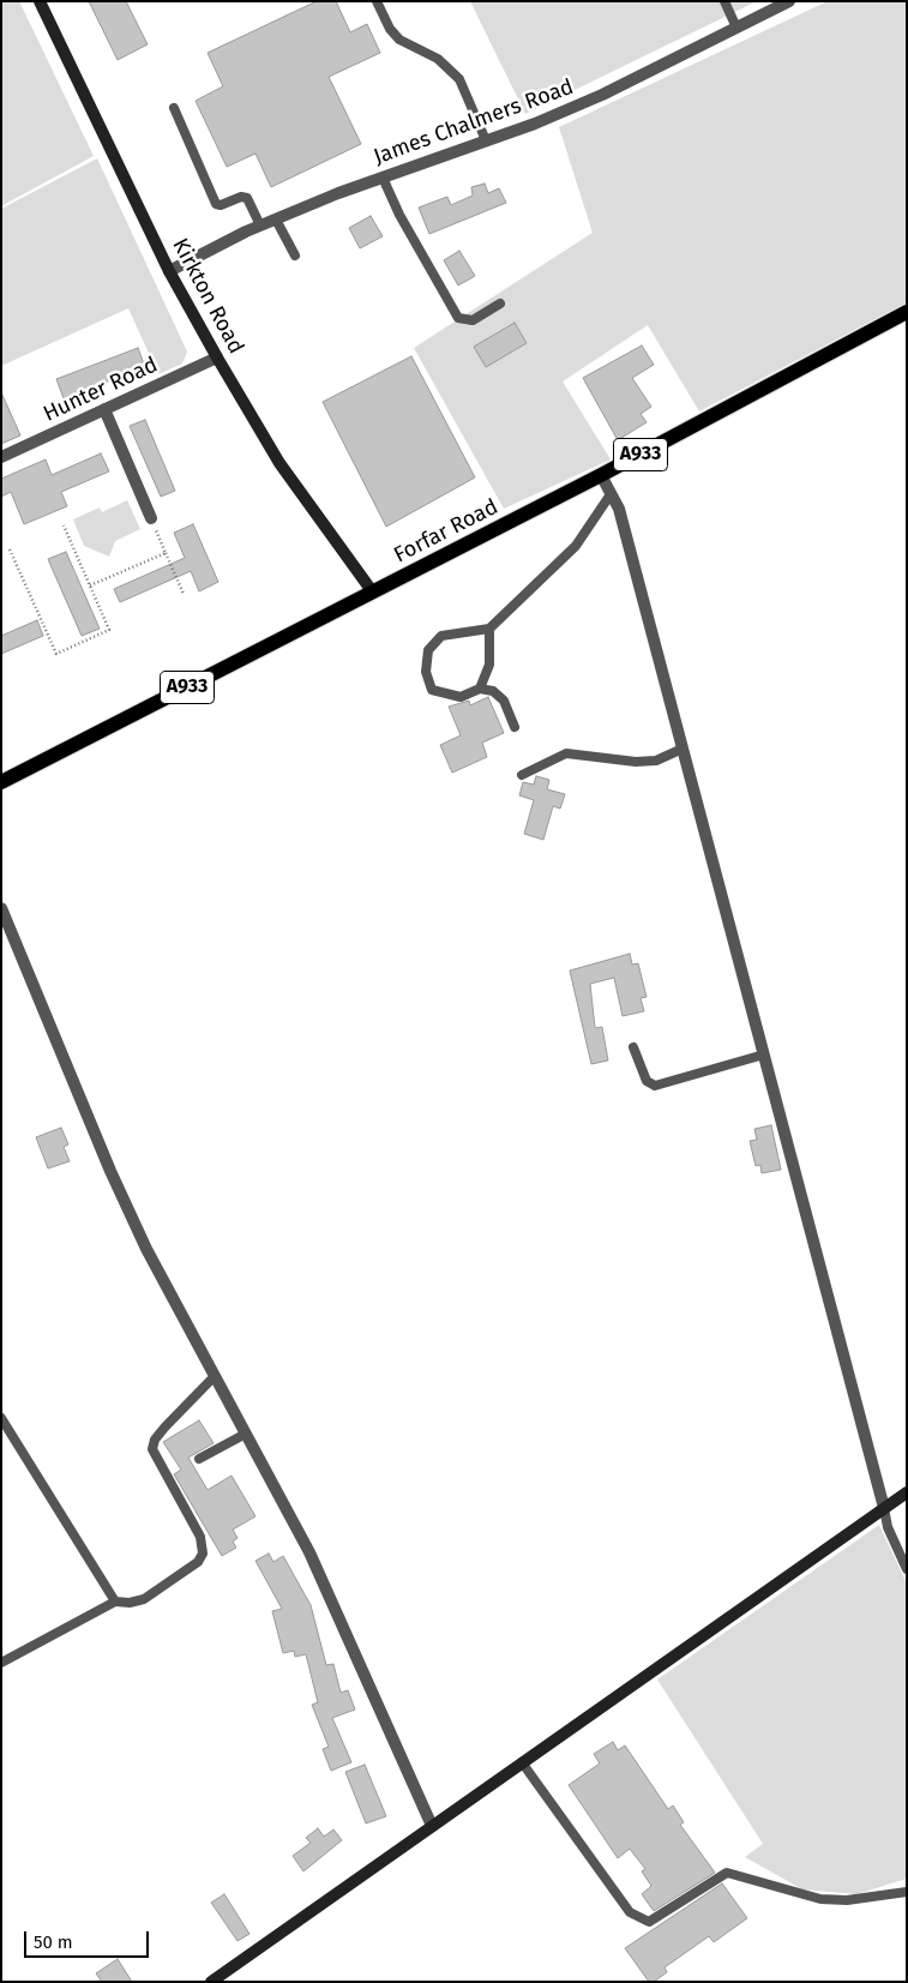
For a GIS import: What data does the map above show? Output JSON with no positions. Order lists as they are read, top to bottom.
{
  "streets": {
    "main road": ["A933", "Forfar Road"],
    "street": ["James Chalmers Road", "Kirkton Road", "Hunter Road"]
  },
  "crossings": [
    ["James Chalmers Road", "Kirkton Road"],
    ["Kirkton Road", "Hunter Road"],
    ["Kirkton Road", "Forfar Road"]
  ],
  "scale_bar": "50 m"
}
